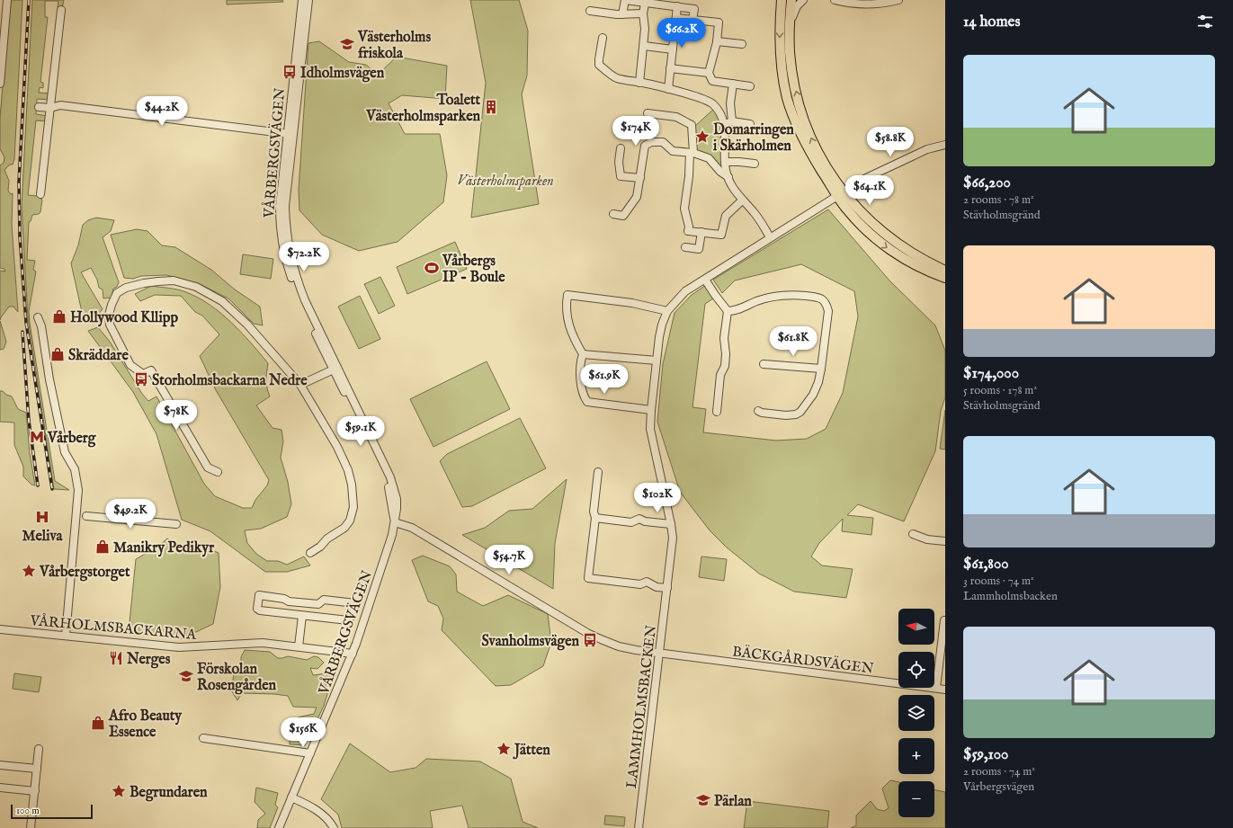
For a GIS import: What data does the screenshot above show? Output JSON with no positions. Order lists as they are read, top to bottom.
{
  "streets": {
    "street": [
      "VÅRBERGSVÄGEN",
      "VÅRHOLMSBACKARNA",
      "BÄCKGÅRDSVÄGEN",
      "LAMMHOLMSBACKEN"
    ]
  },
  "crossings": [
    ["VÅRBERGSVÄGEN", "VÅRHOLMSBACKARNA"],
    ["BÄCKGÅRDSVÄGEN", "LAMMHOLMSBACKEN"]
  ],
  "parks": ["Västerholmsparken"],
  "places": {
    "school or university": ["Västerholms friskola", "Förskolan Rosengården", "Pärlan"],
    "bus stop": ["Idholmsvägen", "Storholmsbackarna Nedre", "Svanholmsvägen"],
    "building": ["Toalett Västerholmsparken"],
    "place": [
      "Domarringen i Skärholmen",
      "Vårbergstorget",
      "Jätten",
      "Begrundaren"
    ],
    "sports": ["Vårbergs IP - Boule"],
    "shop": [
      "Hollywood Kllipp",
      "Skräddare",
      "Manikry Pedikyr",
      "Afro Beauty Essence"
    ],
    "metro station": ["Vårberg"],
    "hospital": ["Meliva"],
    "restaurant": ["Nerges"]
  },
  "scale_bar": "100 m",
  "north": "left",
  "page": {
    "heading": "14 homes",
    "price": [
      "$66.2K",
      "$44.2K",
      "$174K",
      "$58.8K",
      "$64.1K",
      "$72.2K",
      "$61.8K",
      "$61.9K",
      "$78K",
      "$59.1K",
      "$102K",
      "$49.2K",
      "$54.7K",
      "$156K"
    ],
    "list": [
      {
        "name": "$66,200",
        "note": "2 rooms · 78 m² · Stävholmsgränd"
      },
      {
        "name": "$174,000",
        "note": "5 rooms · 178 m² · Stävholmsgränd"
      },
      {
        "name": "$61,800",
        "note": "3 rooms · 74 m² · Lammholmsbacken"
      },
      {
        "name": "$59,100",
        "note": "2 rooms · 74 m² · Vårbergsvägen"
      }
    ],
    "map_buttons": ["+", "−"],
    "scale": "100 m"
  }
}
